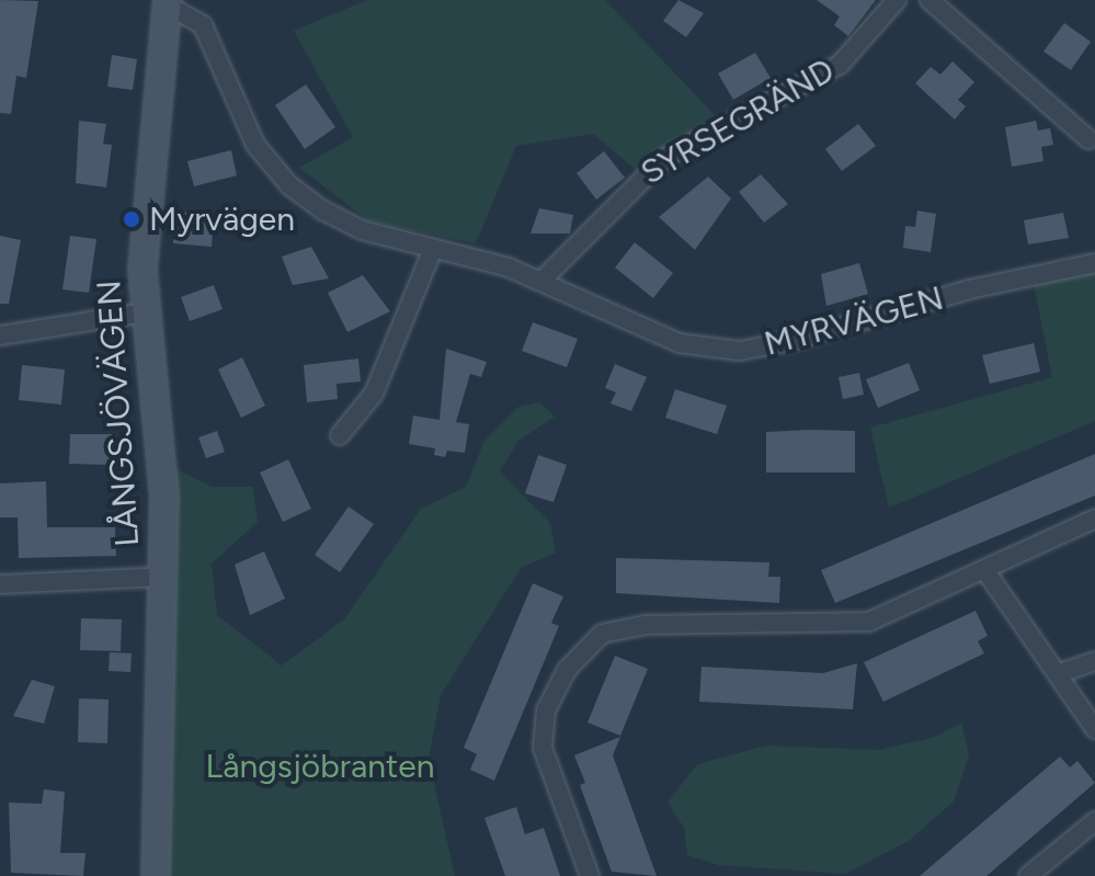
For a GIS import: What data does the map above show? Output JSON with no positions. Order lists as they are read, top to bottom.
{
  "streets": {
    "street": ["SYRSEGRÄND", "MYRVÄGEN", "LÅNGSJÖVÄGEN"]
  },
  "crossings": [
    ["SYRSEGRÄND", "MYRVÄGEN"],
    ["MYRVÄGEN", "LÅNGSJÖVÄGEN"]
  ],
  "parks": ["Långsjöbranten"],
  "places": ["Myrvägen"]
}
